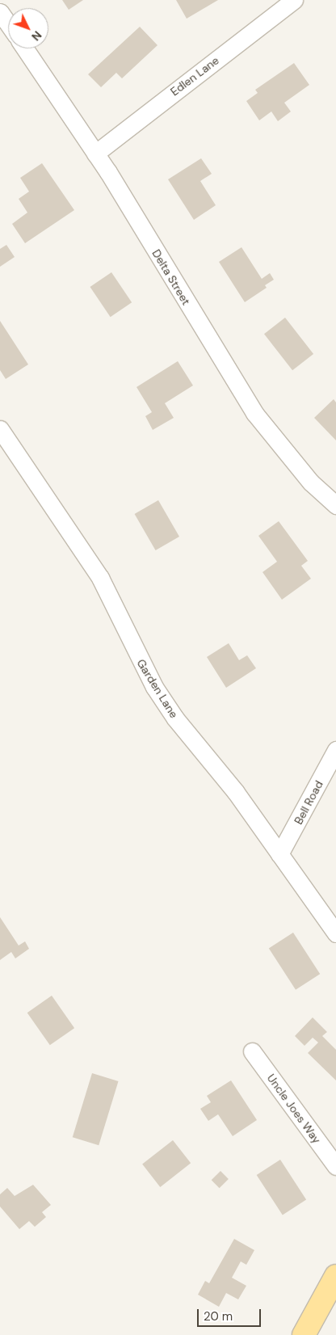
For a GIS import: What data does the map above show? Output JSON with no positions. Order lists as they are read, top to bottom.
{
  "streets": {
    "street": [
      "Edlen Lane",
      "Delta Street",
      "Garden Lane",
      "Bell Road",
      "Uncle Joes Way"
    ]
  },
  "crossings": [
    ["Edlen Lane", "Delta Street"],
    ["Garden Lane", "Bell Road"]
  ],
  "scale_bar": "20 m",
  "north": "bottom right"
}
